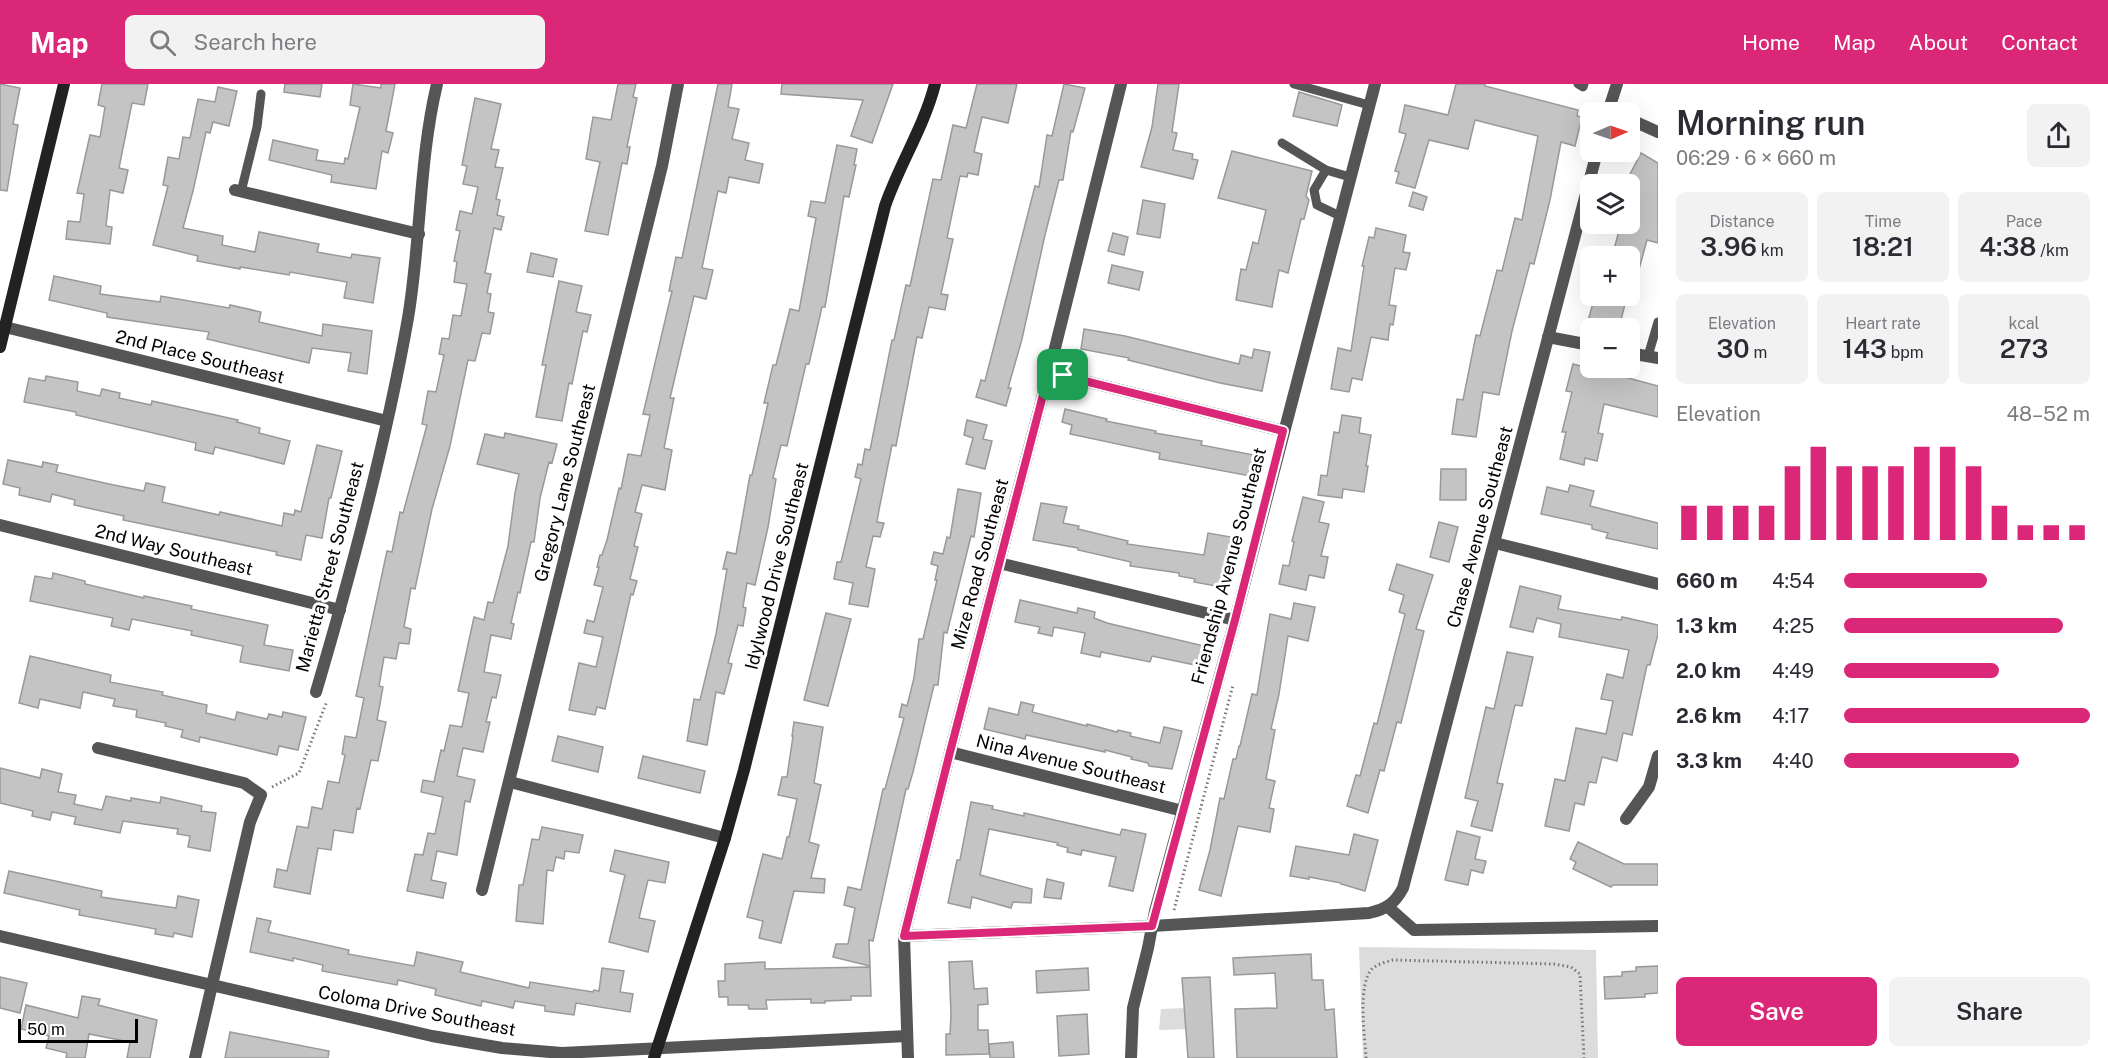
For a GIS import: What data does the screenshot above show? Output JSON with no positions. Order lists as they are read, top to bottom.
{
  "streets": {
    "street": [
      "2nd Place Southeast",
      "Gregory Lane Southeast",
      "Chase Avenue Southeast",
      "2nd Way Southeast",
      "Mize Road Southeast",
      "Idylwood Drive Southeast",
      "Friendship Avenue Southeast",
      "Marietta Street Southeast",
      "Nina Avenue Southeast",
      "Coloma Drive Southeast"
    ]
  },
  "crossings": [
    ["2nd Place Southeast", "Marietta Street Southeast"],
    ["2nd Way Southeast", "Marietta Street Southeast"],
    ["Mize Road Southeast", "Nina Avenue Southeast"],
    ["Mize Road Southeast", "Coloma Drive Southeast"],
    ["Idylwood Drive Southeast", "Coloma Drive Southeast"],
    ["Friendship Avenue Southeast", "Nina Avenue Southeast"]
  ],
  "scale_bar": "50 m",
  "north": "right",
  "page": {
    "header": "Map",
    "search": "Search here",
    "nav": [
      "Home",
      "Map",
      "About",
      "Contact"
    ],
    "heading": ["Morning run", "06:29 · 6 × 660 m"],
    "map_buttons": ["+", "−"],
    "stats": [
      ["Distance", "3.96 km"],
      ["Time", "18:21"],
      ["Pace", "4:38 /km"],
      ["Elevation", "30 m"],
      ["Heart rate", "143 bpm"],
      ["kcal", "273"]
    ],
    "chart": ["Elevation", "48–52 m"],
    "list": [
      {
        "name": "660 m",
        "note": "4:54"
      },
      {
        "name": "1.3 km",
        "note": "4:25"
      },
      {
        "name": "2.0 km",
        "note": "4:49"
      },
      {
        "name": "2.6 km",
        "note": "4:17"
      },
      {
        "name": "3.3 km",
        "note": "4:40"
      }
    ],
    "buttons": ["Save", "Share"],
    "scale": "50 m"
  }
}
